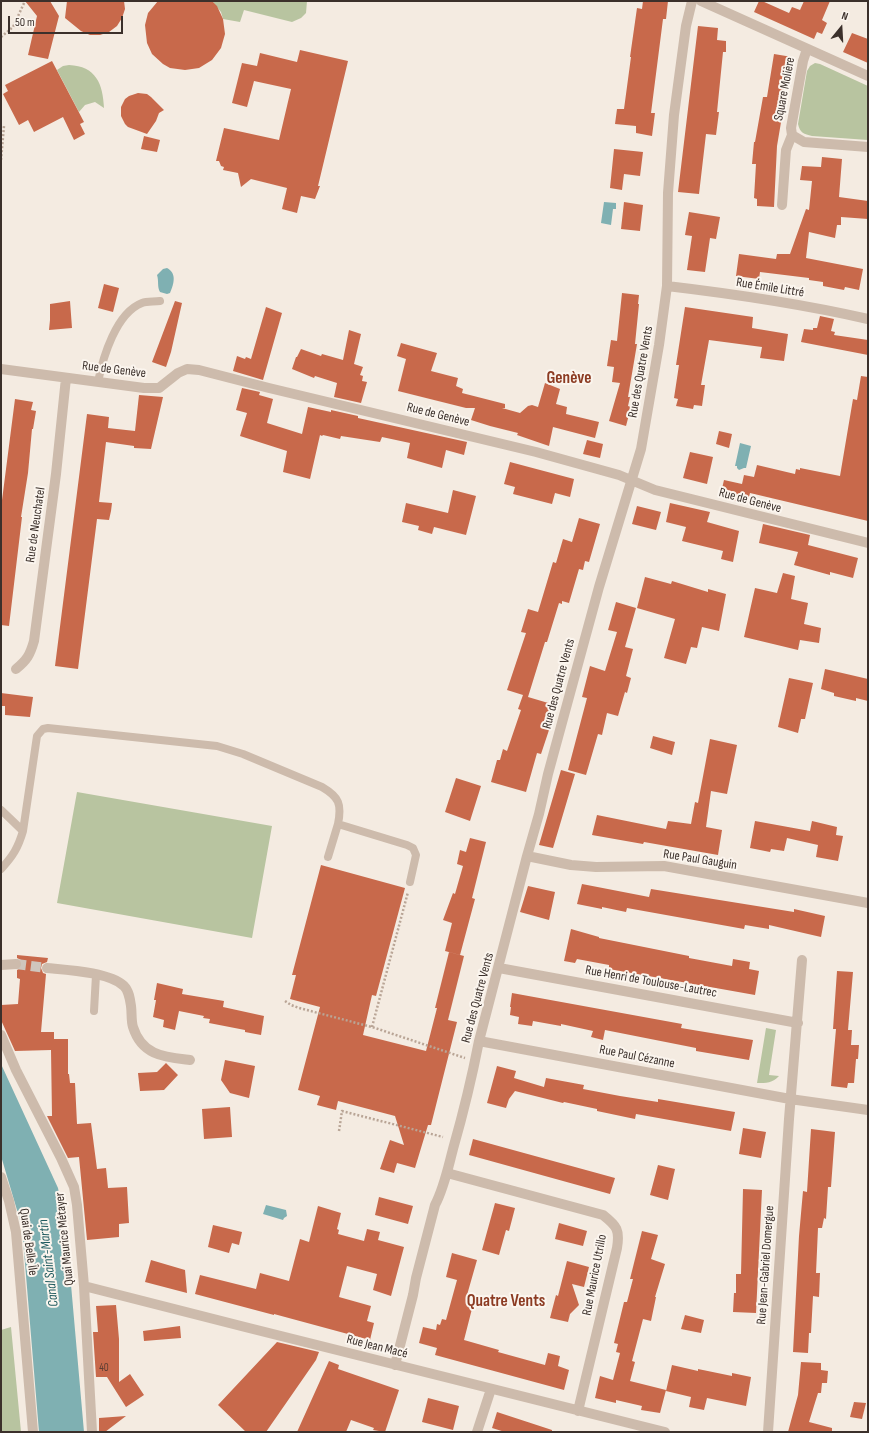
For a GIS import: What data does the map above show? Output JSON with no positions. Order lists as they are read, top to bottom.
{
  "streets": {
    "street": [
      "Square Molière",
      "Rue Émile Littré",
      "Rue de Genève",
      "Rue des Quatre Vents",
      "Rue de Neuchatel",
      "Rue Paul Gauguin",
      "Rue Henri de Toulouse-Lautrec",
      "Rue Paul Cézanne",
      "Quai Maurice Métayer",
      "Quai de Belle Île",
      "Rue Jean-Gabriel Domergue",
      "Rue Maurice Utrillo",
      "Rue Jean Macé"
    ]
  },
  "crossings": [
    ["Rue Émile Littré", "Rue des Quatre Vents"],
    ["Rue de Genève", "Rue des Quatre Vents"],
    ["Rue de Genève", "Rue de Neuchatel"],
    ["Rue des Quatre Vents", "Rue Paul Gauguin"],
    ["Rue des Quatre Vents", "Rue Henri de Toulouse-Lautrec"],
    ["Rue des Quatre Vents", "Rue Paul Cézanne"],
    ["Rue des Quatre Vents", "Rue Maurice Utrillo"],
    ["Rue des Quatre Vents", "Rue Jean Macé"],
    ["Rue Henri de Toulouse-Lautrec", "Rue Jean-Gabriel Domergue"],
    ["Rue Paul Cézanne", "Rue Jean-Gabriel Domergue"],
    ["Quai Maurice Métayer", "Rue Jean Macé"],
    ["Rue Maurice Utrillo", "Rue Jean Macé"]
  ],
  "districts": ["Genève", "Quatre Vents"],
  "water": ["Canal Saint-Martin"],
  "house_numbers": ["40"],
  "scale_bar": "50 m",
  "north": "top"
}
